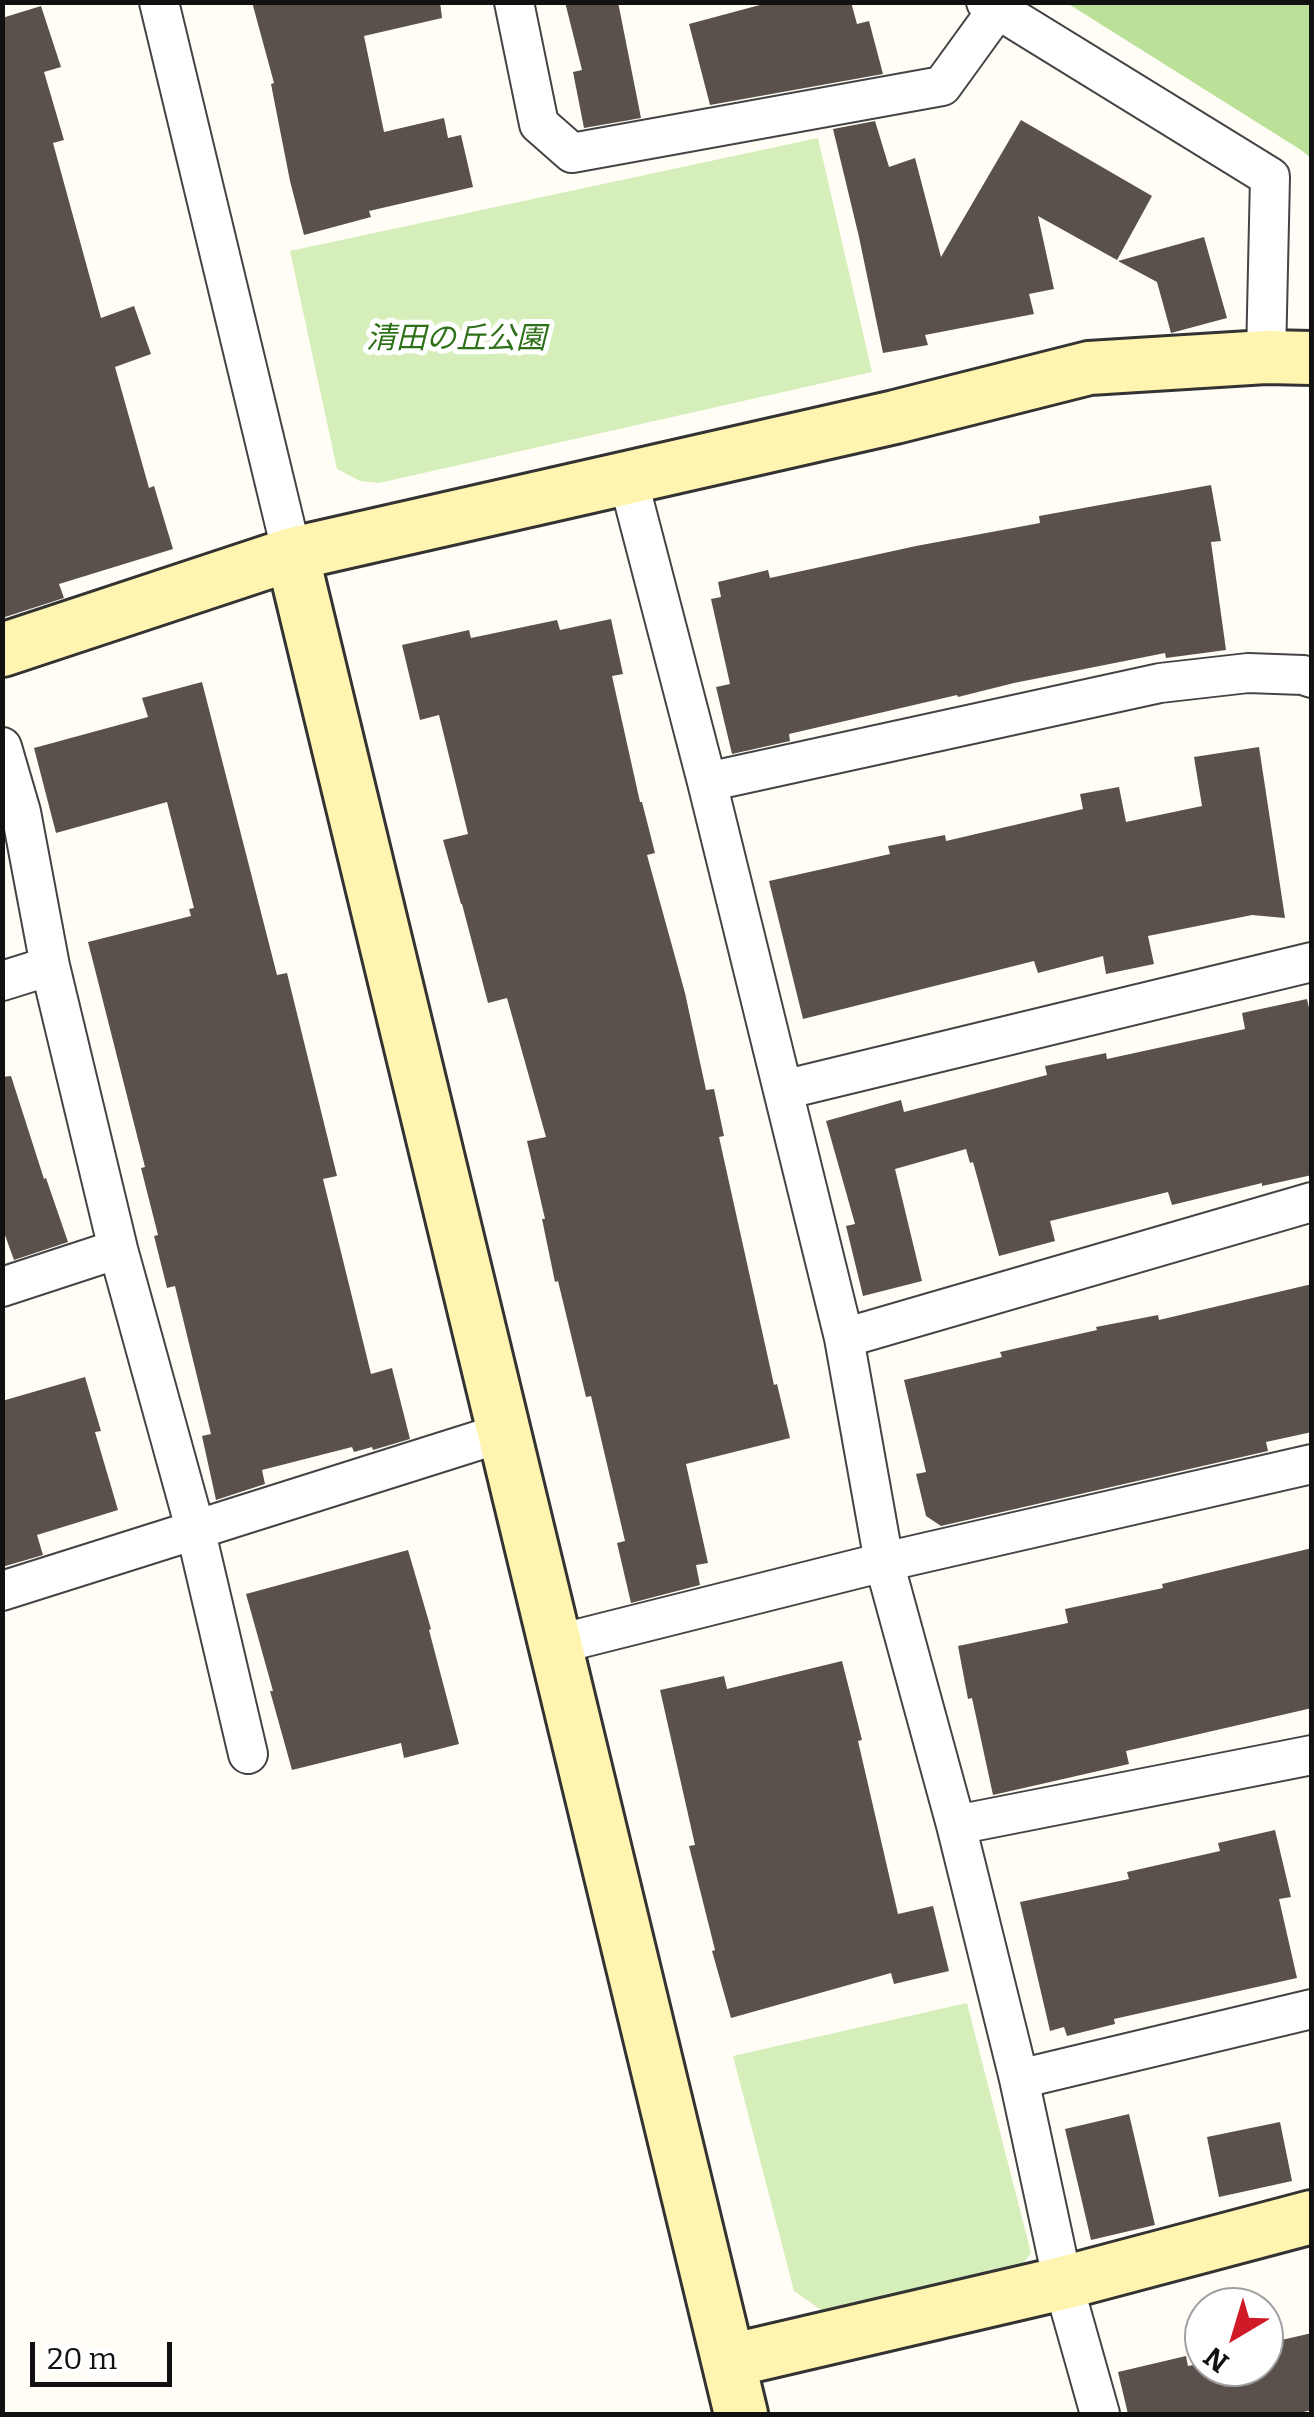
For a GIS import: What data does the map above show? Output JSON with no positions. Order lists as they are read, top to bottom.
{
  "parks": ["清田の丘公園"],
  "scale_bar": "20 m",
  "north": "bottom left"
}
